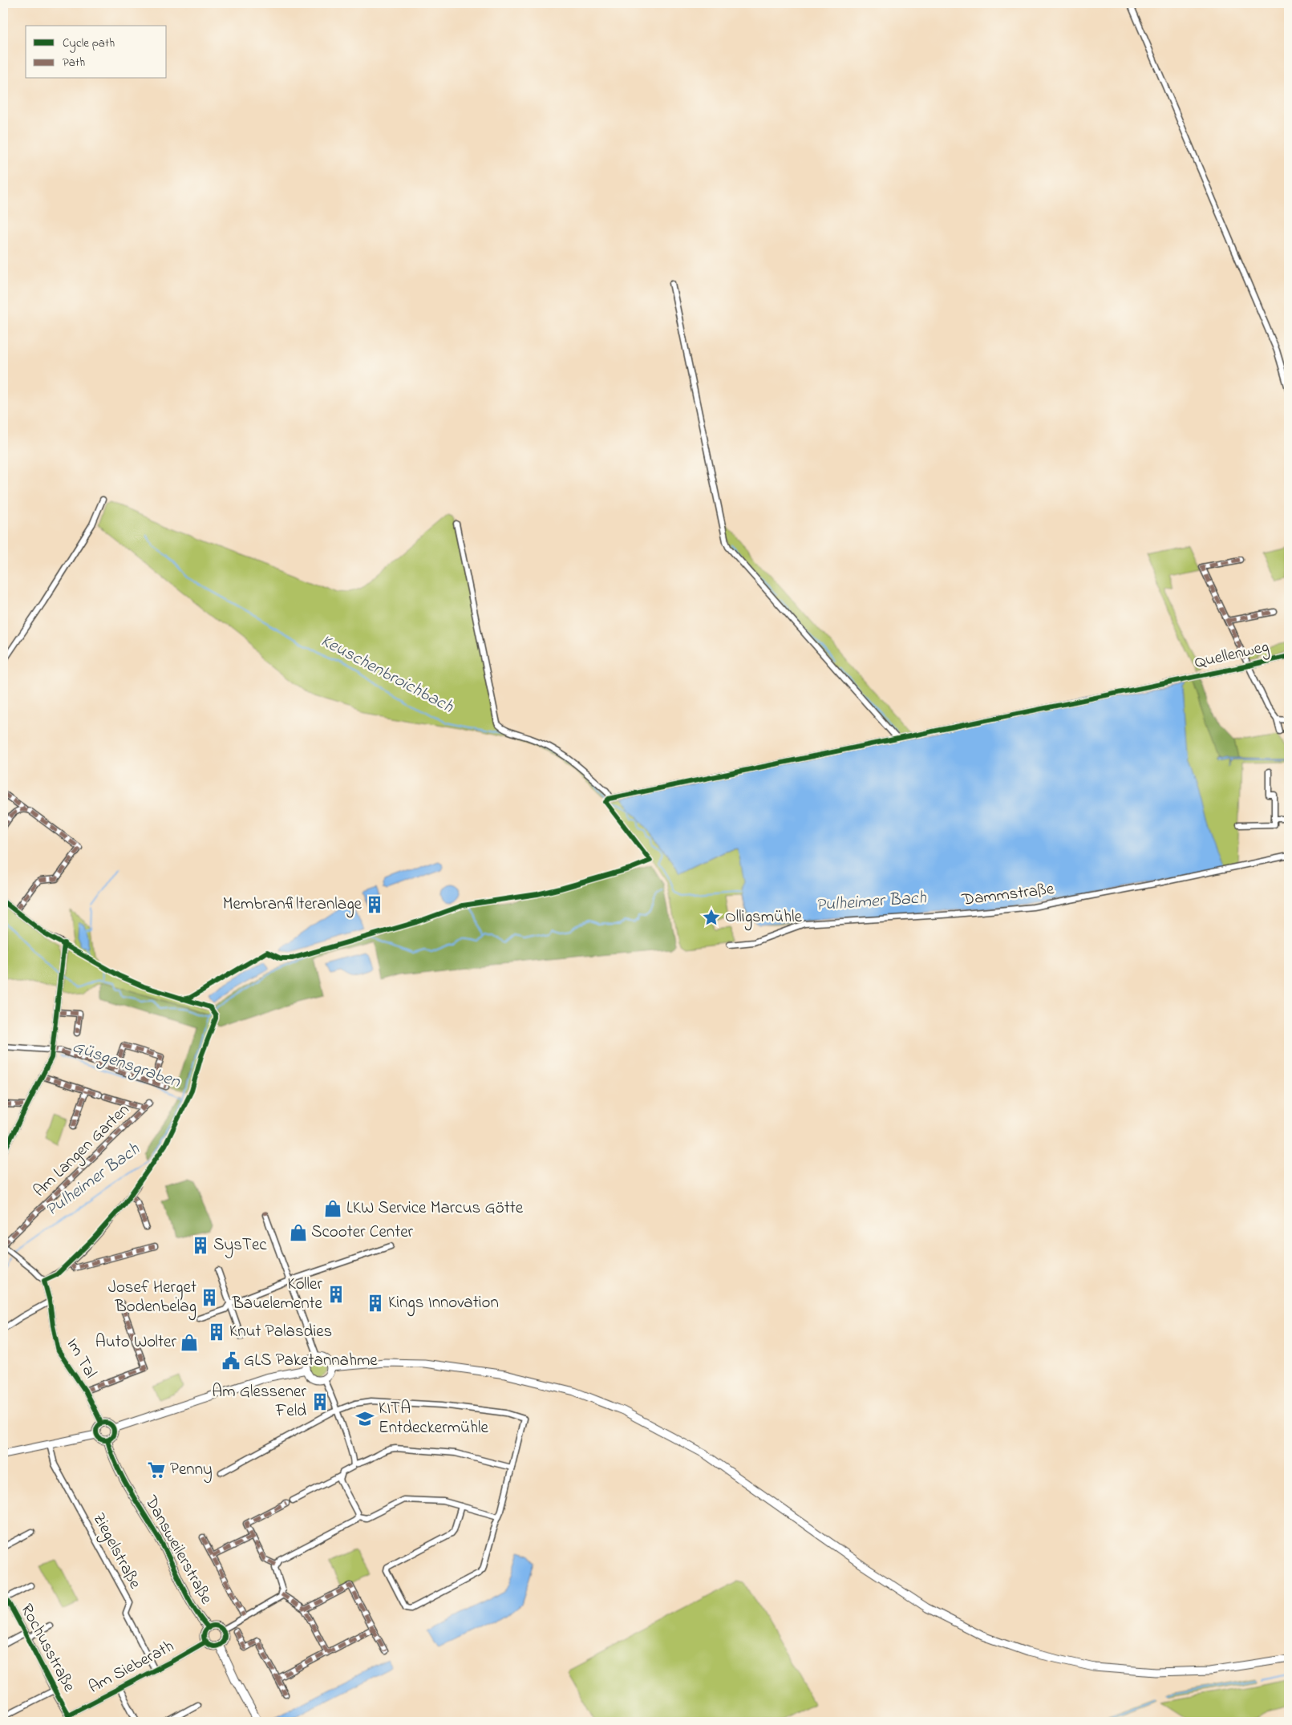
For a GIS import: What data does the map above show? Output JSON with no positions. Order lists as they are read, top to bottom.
{
  "streets": {
    "main road": ["Dansweilerstraße"],
    "street": [
      "Quellenweg",
      "Dammstraße",
      "Am Langen Garten",
      "Im Tal",
      "Ziegelstraße",
      "Rochusstraße",
      "Am Sieberath"
    ]
  },
  "crossings": [
    ["Im Tal", "Dansweilerstraße"],
    ["Dansweilerstraße", "Am Sieberath"],
    ["Ziegelstraße", "Am Sieberath"],
    ["Rochusstraße", "Am Sieberath"]
  ],
  "water": ["Keuschenbroichbach", "Pulheimer Bach", "Güsgensgraben"],
  "places": {
    "building": [
      "Membranfilteranlage",
      "SysTec",
      "Koller Bauelemente",
      "Josef Herget Bodenbelag",
      "Kings Innovation",
      "Knut Palasdies",
      "Am Glessener Feld"
    ],
    "place": ["Olligsmühle"],
    "shop": ["LKW Service Marcus Götte", "Scooter Center", "Auto Wolter"],
    "public building": ["GLS Paketannahme"],
    "school or university": ["KITA Entdeckermühle"],
    "supermarket": ["Penny"]
  },
  "legend": ["Cycle path", "Path"]
}
